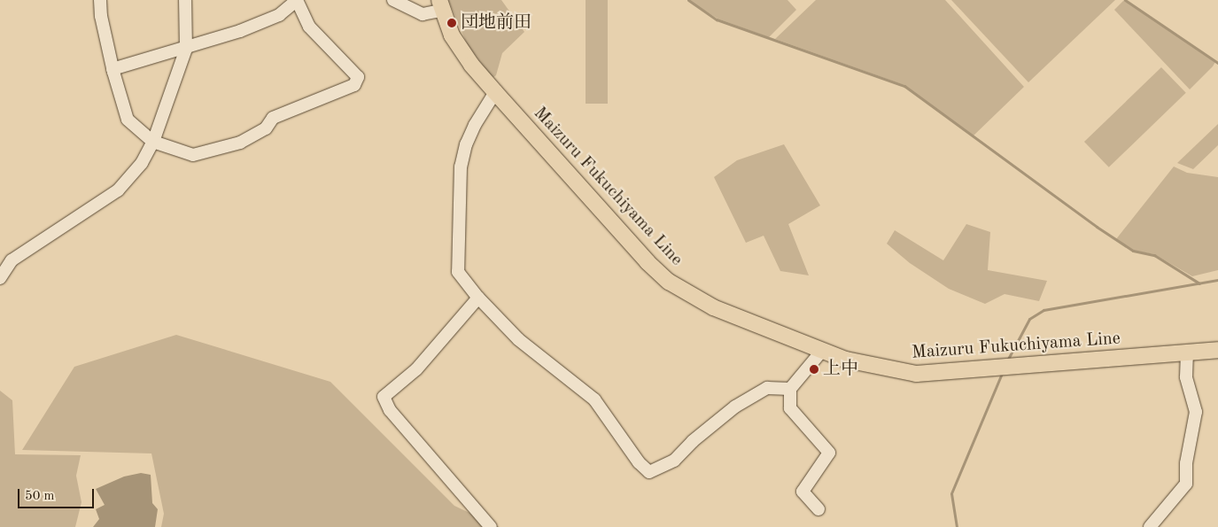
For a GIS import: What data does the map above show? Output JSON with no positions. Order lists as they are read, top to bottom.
{
  "streets": {
    "main road": ["Maizuru Fukuchiyama Line"]
  },
  "places": ["団地前田", "上中"],
  "scale_bar": "50 m"
}
